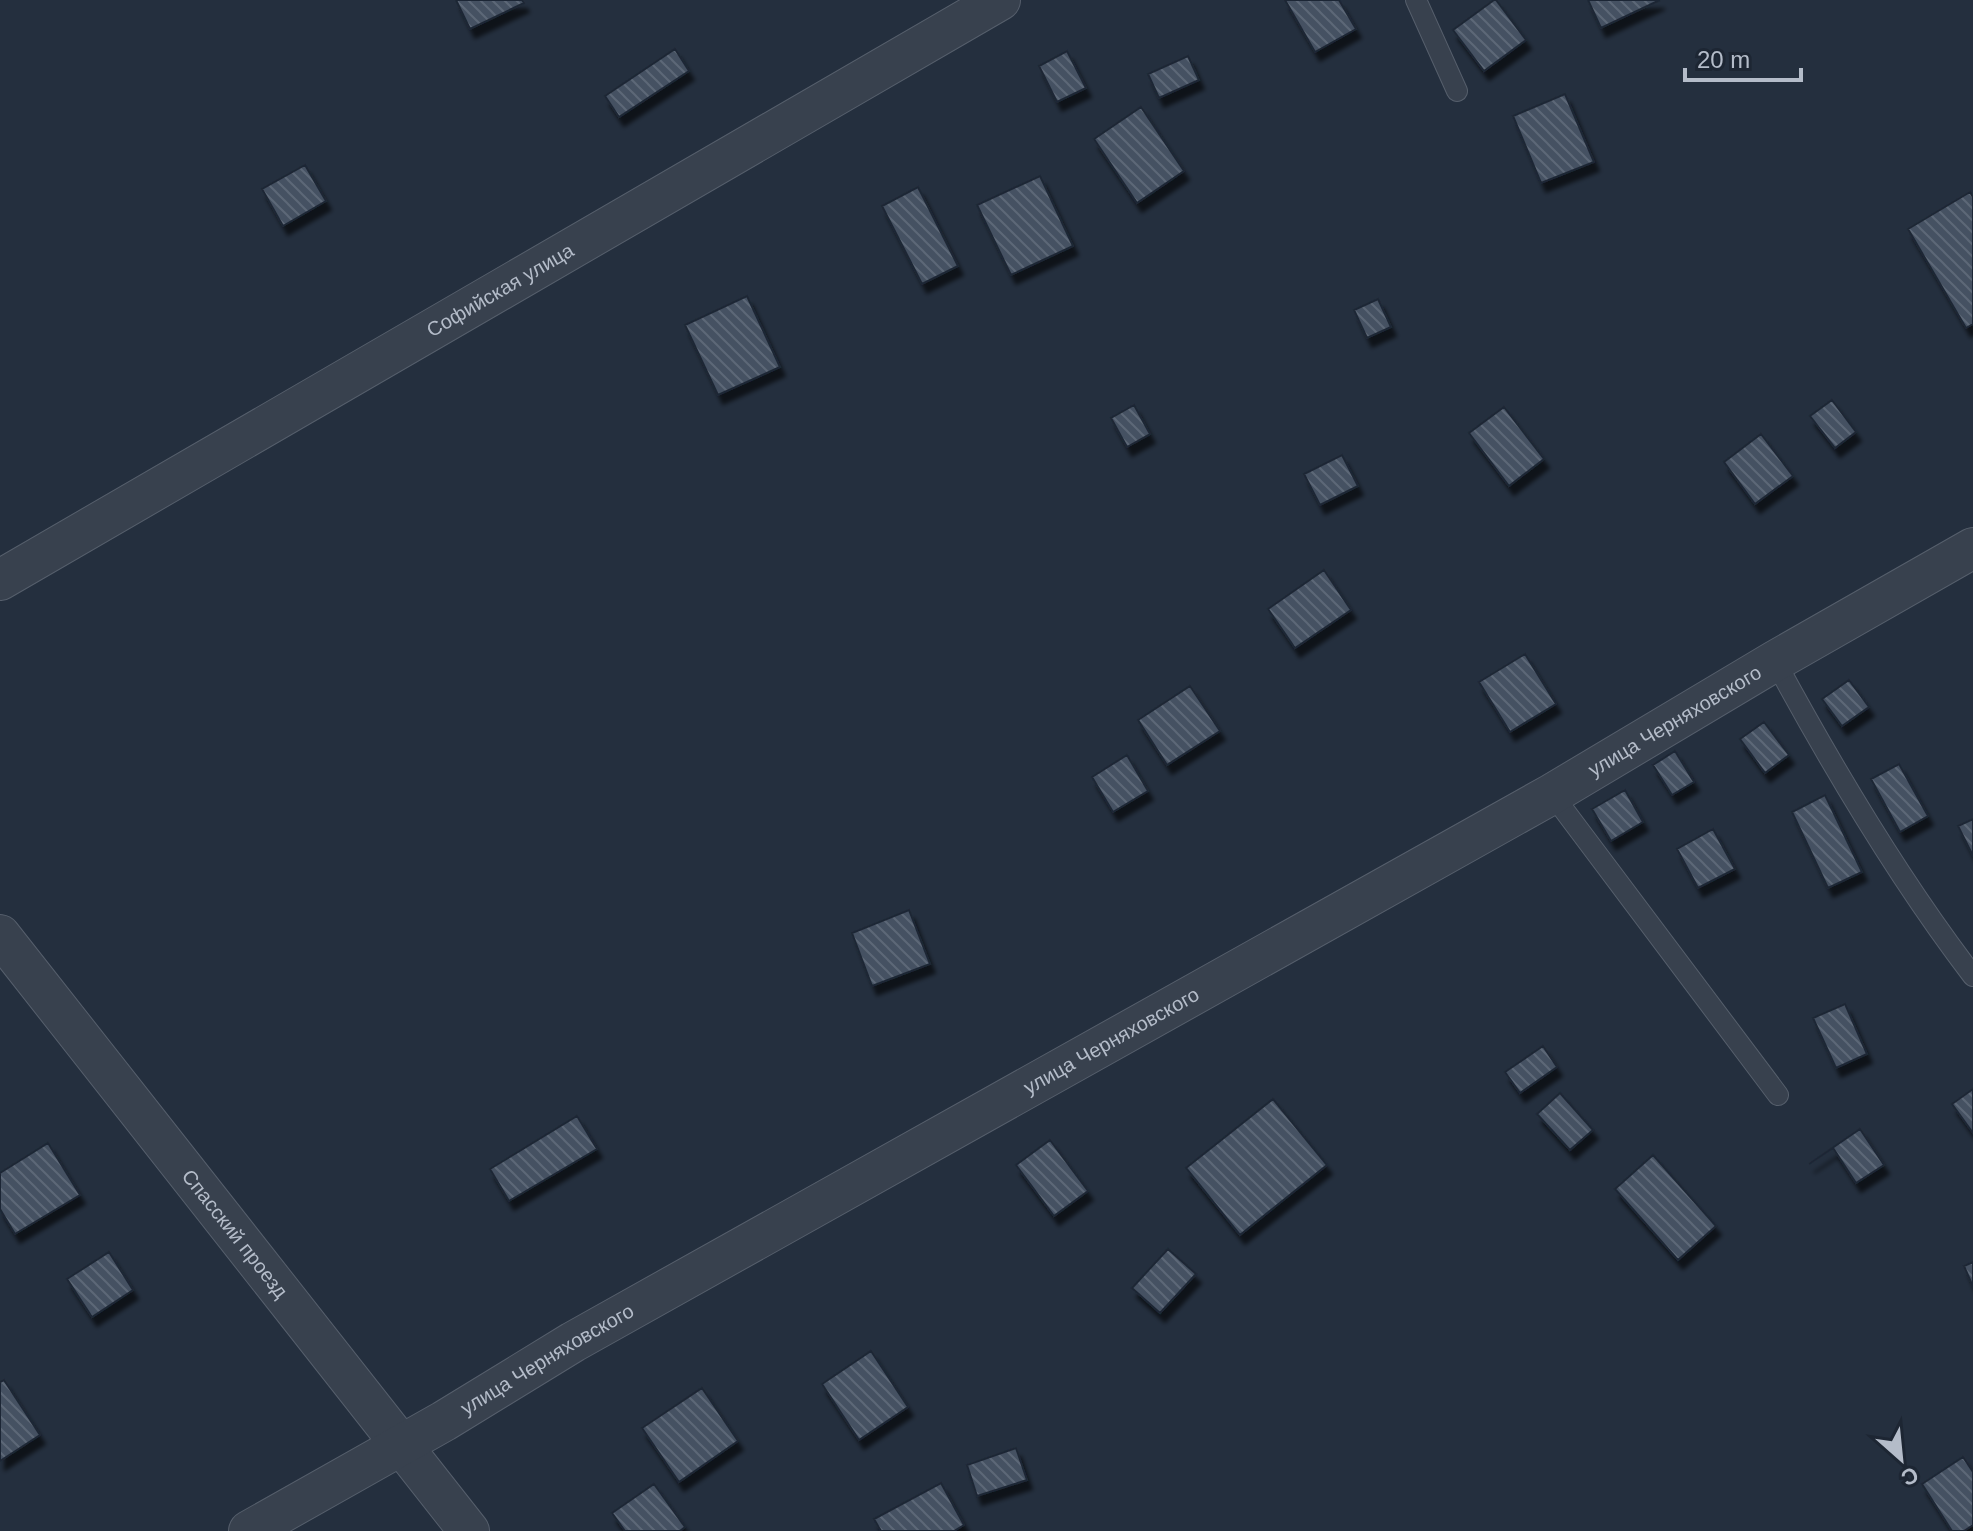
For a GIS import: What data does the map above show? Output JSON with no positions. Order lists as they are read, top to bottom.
{
  "streets": {
    "street": ["Софийская улица", "улица Черняховского", "Спасский проезд"]
  },
  "crossings": [
    ["улица Черняховского", "Спасский проезд"]
  ],
  "scale_bar": "20 m",
  "north": "bottom right"
}
